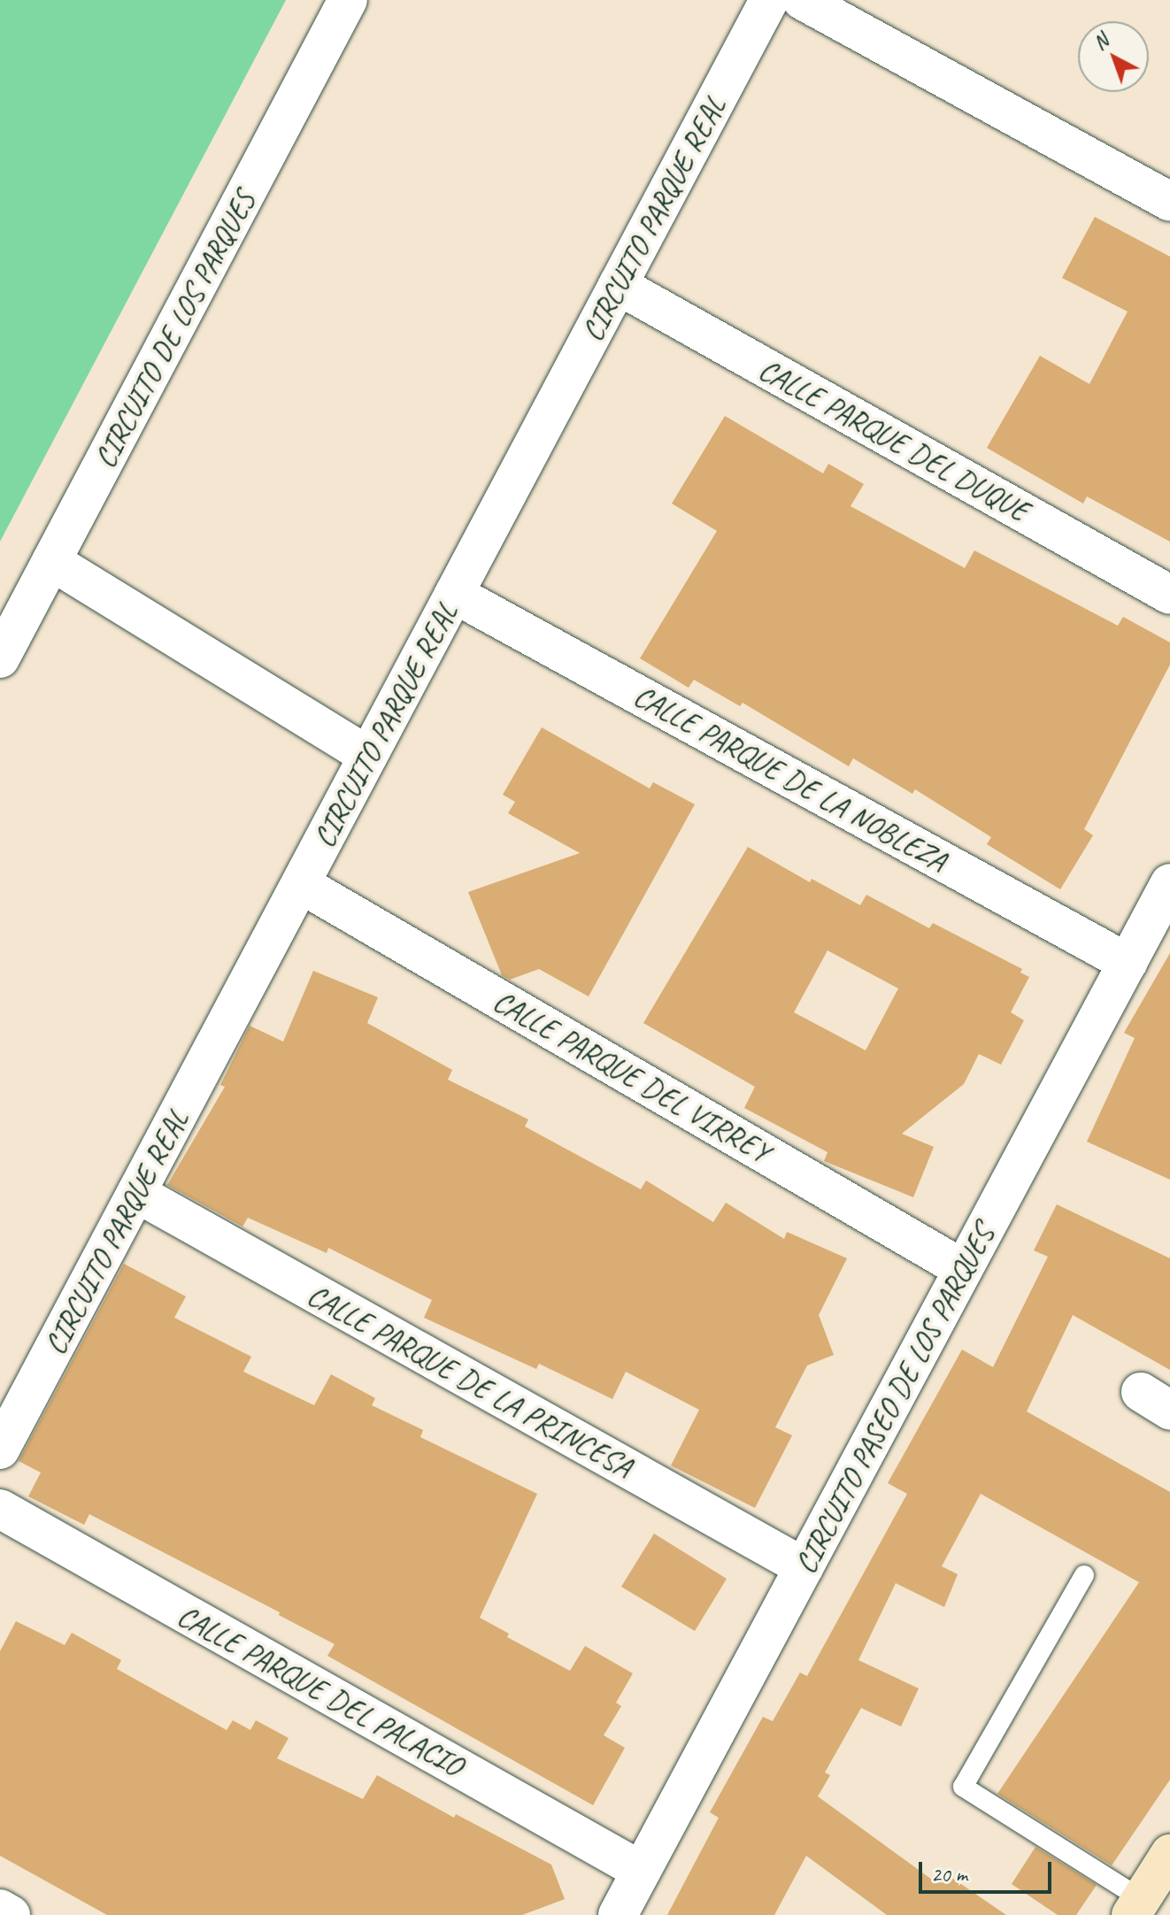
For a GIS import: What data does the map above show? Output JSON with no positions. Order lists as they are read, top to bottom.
{
  "streets": {
    "street": [
      "CIRCUITO PARQUE REAL",
      "CIRCUITO DE LOS PARQUES",
      "CALLE PARQUE DEL DUQUE",
      "CALLE PARQUE DE LA NOBLEZA",
      "CALLE PARQUE DEL VIRREY",
      "CALLE PARQUE DE LA PRINCESA",
      "CIRCUITO PASEO DE LOS PARQUES",
      "CALLE PARQUE DEL PALACIO"
    ]
  },
  "crossings": [
    ["CIRCUITO PARQUE REAL", "CALLE PARQUE DEL DUQUE"],
    ["CIRCUITO PARQUE REAL", "CALLE PARQUE DE LA NOBLEZA"],
    ["CIRCUITO PARQUE REAL", "CALLE PARQUE DEL VIRREY"],
    ["CIRCUITO PARQUE REAL", "CALLE PARQUE DE LA PRINCESA"],
    ["CALLE PARQUE DE LA NOBLEZA", "CIRCUITO PASEO DE LOS PARQUES"],
    ["CALLE PARQUE DEL VIRREY", "CIRCUITO PASEO DE LOS PARQUES"],
    ["CALLE PARQUE DE LA PRINCESA", "CIRCUITO PASEO DE LOS PARQUES"],
    ["CIRCUITO PASEO DE LOS PARQUES", "CALLE PARQUE DEL PALACIO"]
  ],
  "scale_bar": "20 m",
  "north": "top left"
}
